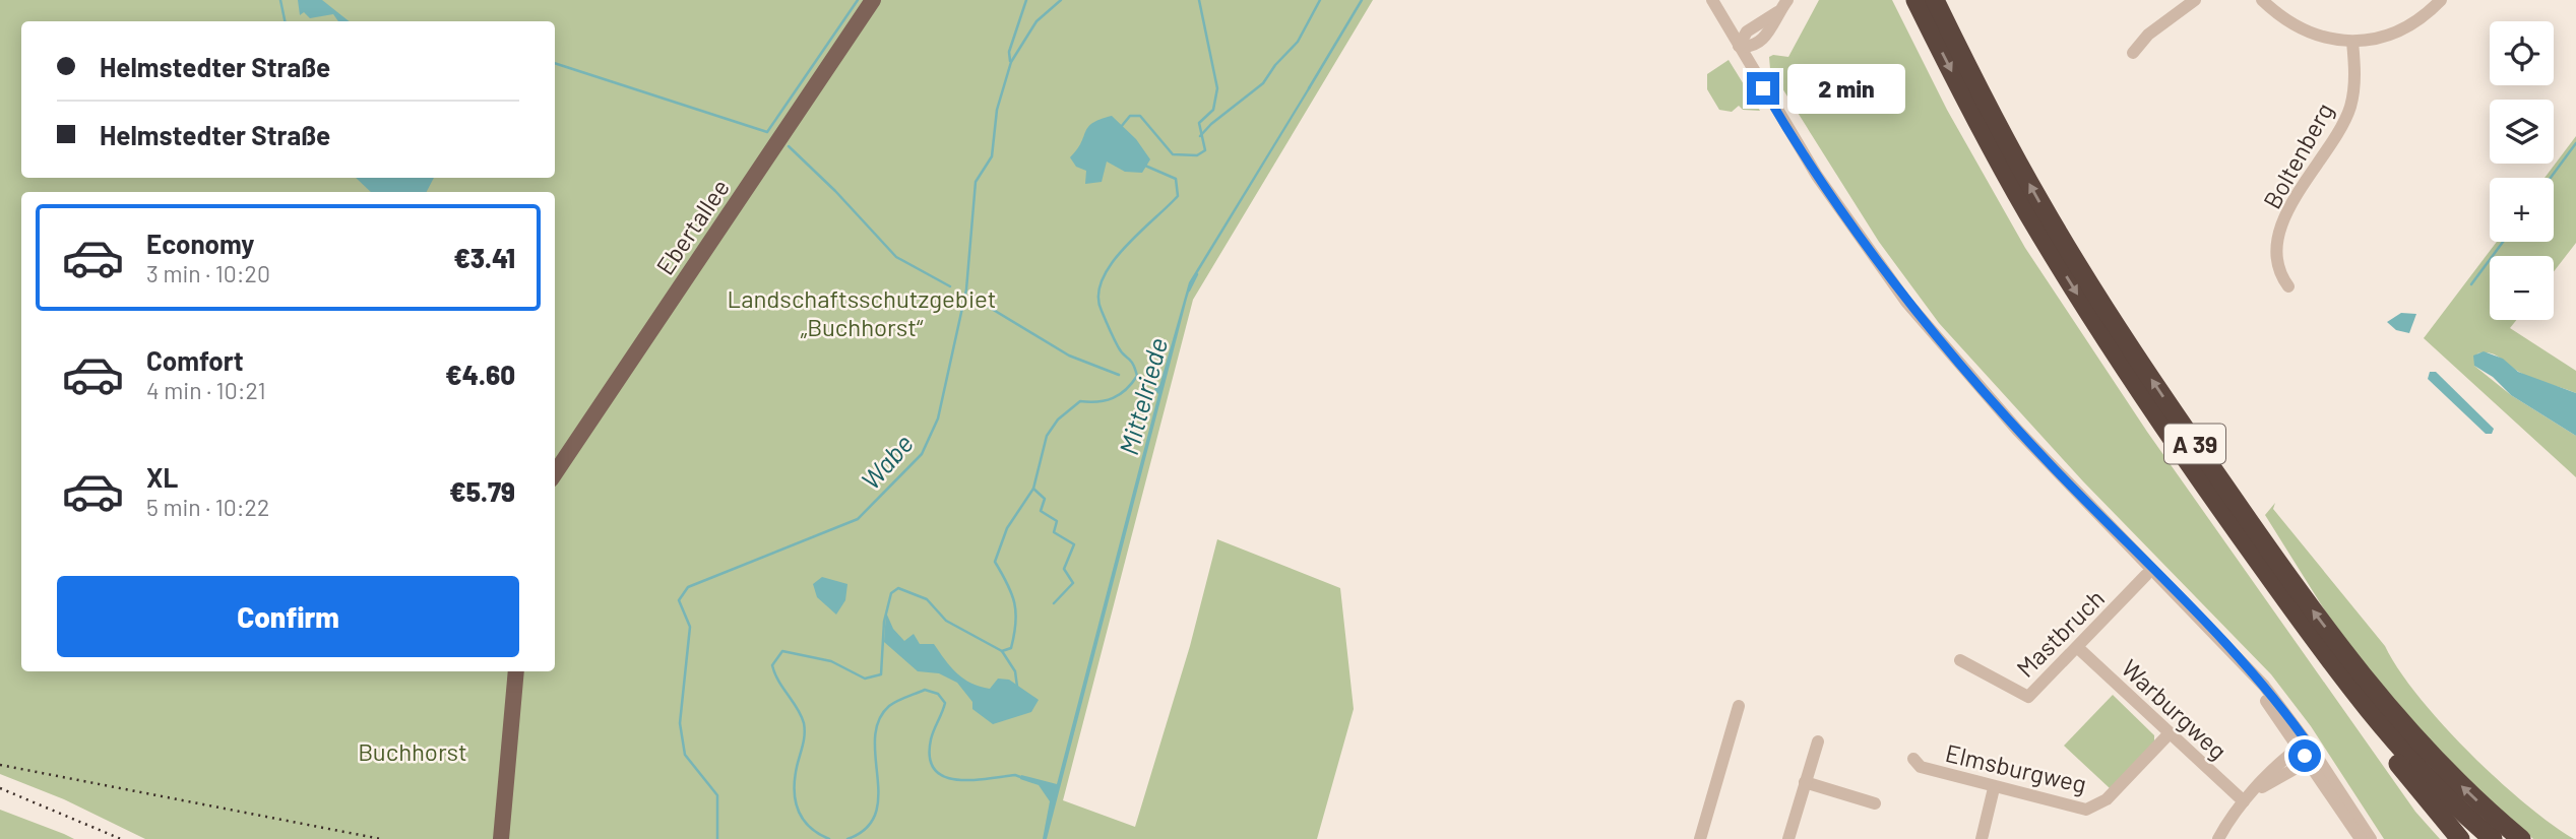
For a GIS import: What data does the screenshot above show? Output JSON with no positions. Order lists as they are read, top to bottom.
{
  "streets": {
    "highway": ["A 39"],
    "main road": ["Ebertallee"],
    "street": [
      "Boltenberg",
      "Mastbruch",
      "Warburgweg",
      "Elmsburgweg"
    ]
  },
  "crossings": [
    ["Mastbruch", "Warburgweg"],
    ["Warburgweg", "Elmsburgweg"]
  ],
  "water": ["Mittelriede", "Wabe"],
  "parks": ["Landschaftsschutzgebiet „Buchhorst“", "Buchhorst"],
  "page": {
    "map_buttons": ["+", "−"],
    "banner": ["Helmstedter Straße", "Helmstedter Straße"],
    "bubble": "2 min",
    "list": [
      {
        "name": "Economy",
        "note": "3 min · 10:20",
        "value": "€3.41"
      },
      {
        "name": "Comfort",
        "note": "4 min · 10:21",
        "value": "€4.60"
      },
      {
        "name": "XL",
        "note": "5 min · 10:22",
        "value": "€5.79"
      }
    ],
    "buttons": "Confirm"
  }
}
